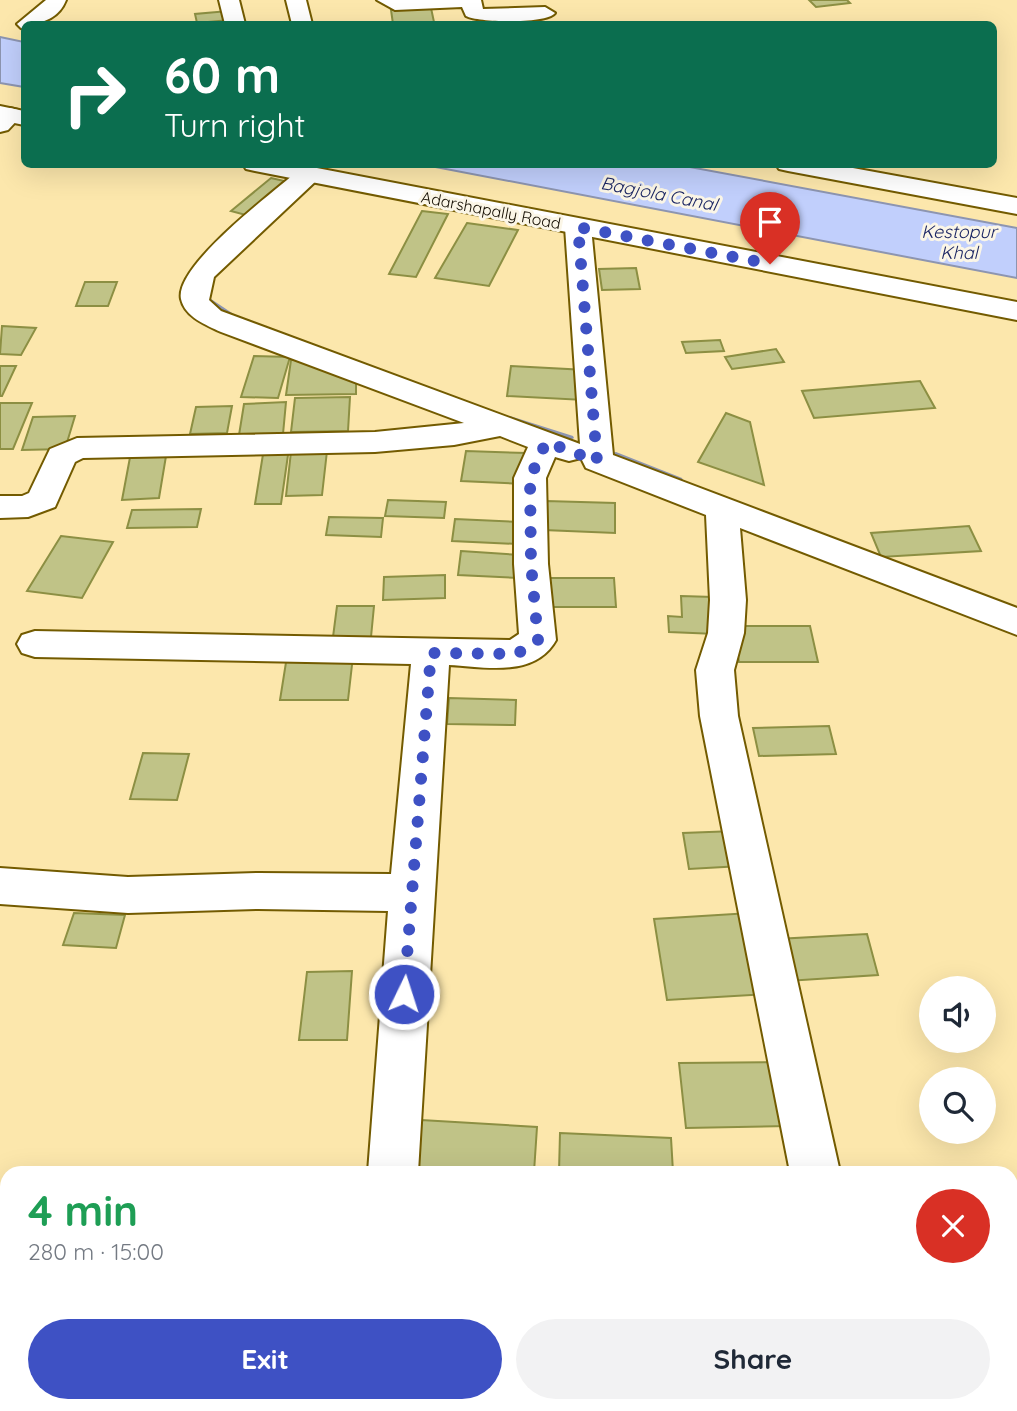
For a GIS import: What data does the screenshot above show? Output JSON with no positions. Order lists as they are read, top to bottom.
{
  "streets": {
    "street": ["Adarshapally Road"]
  },
  "water": ["Bagjola Canal", "Kestopur Khal"],
  "page": {
    "turn": ["60 m", "Turn right"],
    "heading": ["4 min", "280 m · 15:00"],
    "buttons": ["Exit", "Share"]
  }
}
